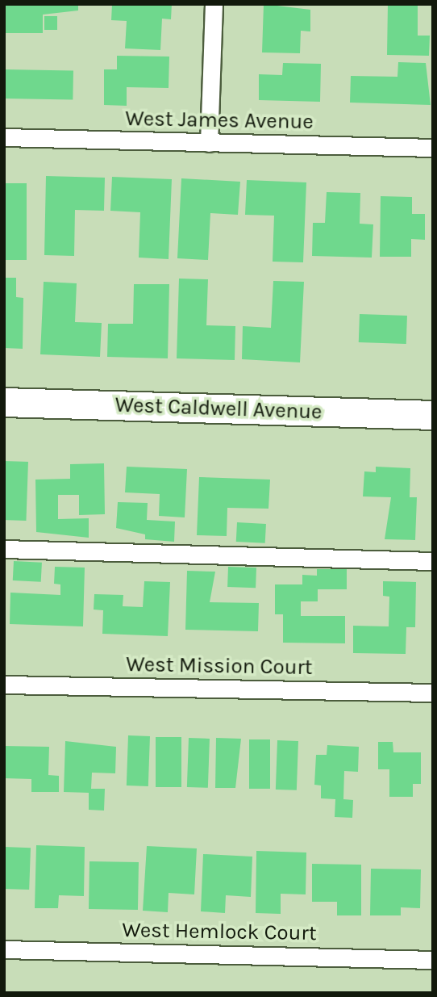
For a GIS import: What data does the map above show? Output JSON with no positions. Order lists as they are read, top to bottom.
{
  "streets": {
    "main road": ["West Caldwell Avenue"],
    "street": ["West James Avenue", "West Mission Court", "West Hemlock Court"]
  }
}
